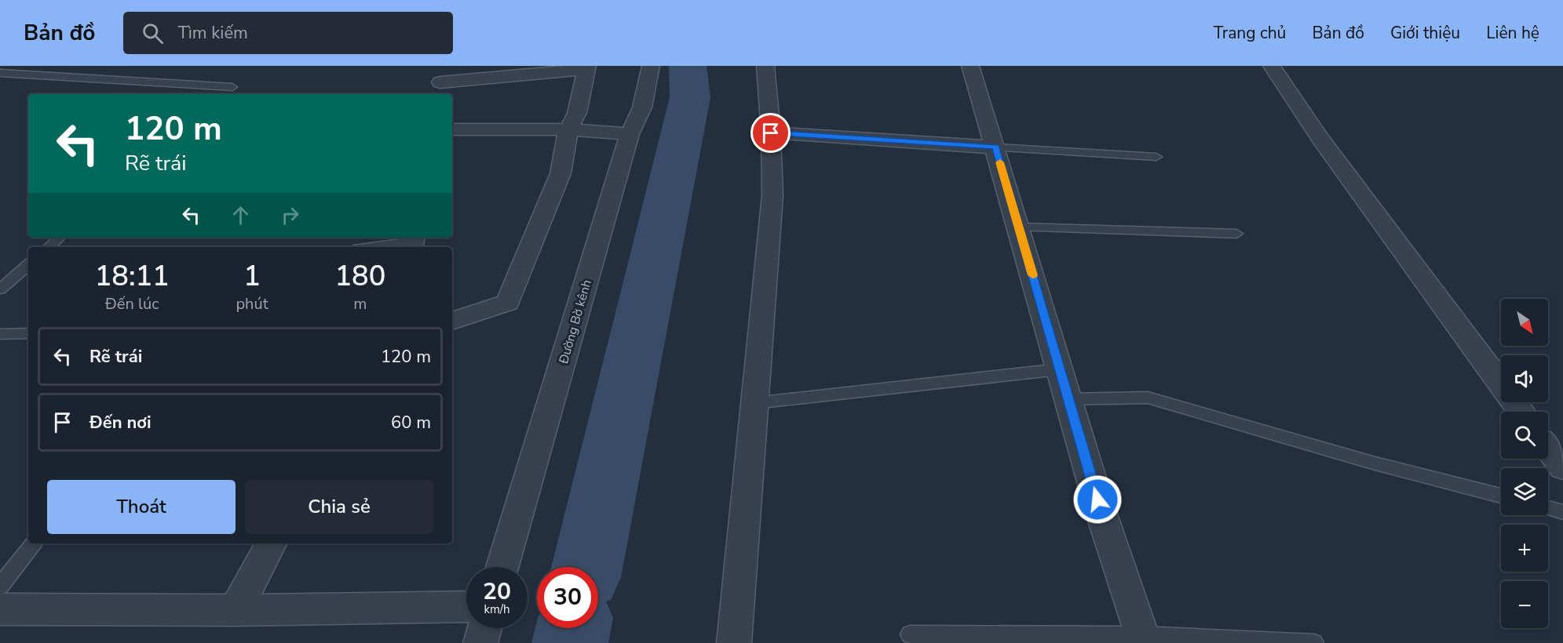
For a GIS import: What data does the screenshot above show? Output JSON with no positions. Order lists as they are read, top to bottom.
{
  "streets": {
    "street": ["Đường Bờ kênh"]
  },
  "north": "bottom right",
  "page": {
    "header": "Bản đồ",
    "search": "Tìm kiếm",
    "nav": [
      "Trang chủ",
      "Bản đồ",
      "Giới thiệu",
      "Liên hệ"
    ],
    "turn": ["120 m", "Rẽ trái"],
    "eta": [
      "18:11",
      "Đến lúc",
      "1",
      "phút",
      "180",
      "m"
    ],
    "map_buttons": ["+", "−"],
    "list": [
      {
        "name": "Rẽ trái",
        "value": "120 m"
      },
      {
        "name": "Đến nơi",
        "value": "60 m"
      }
    ],
    "buttons": ["Thoát", "Chia sẻ"],
    "speed": "20 km/h",
    "limit": "30"
  }
}
